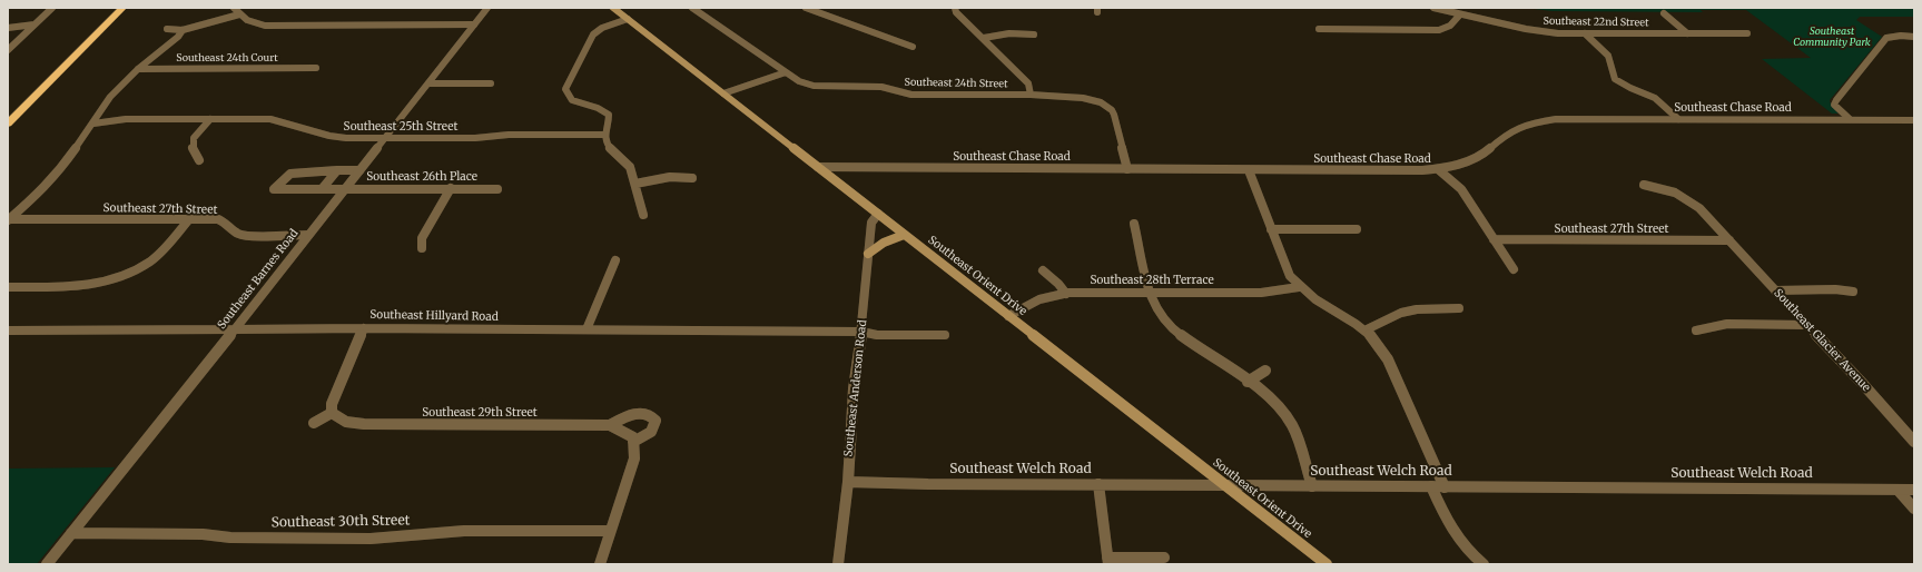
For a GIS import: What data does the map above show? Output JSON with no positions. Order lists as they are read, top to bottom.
{
  "streets": {
    "main road": ["Southeast Orient Drive"],
    "street": [
      "Southeast 22nd Street",
      "Southeast 24th Court",
      "Southeast 24th Street",
      "Southeast Chase Road",
      "Southeast 25th Street",
      "Southeast 26th Place",
      "Southeast 27th Street",
      "Southeast Barnes Road",
      "Southeast 28th Terrace",
      "Southeast Hillyard Road",
      "Southeast Glacier Avenue",
      "Southeast Anderson Road",
      "Southeast 29th Street",
      "Southeast Welch Road",
      "Southeast 30th Street"
    ]
  },
  "crossings": [
    ["Southeast 24th Street", "Southeast Chase Road"],
    ["Southeast Chase Road", "Southeast Orient Drive"],
    ["Southeast 25th Street", "Southeast Barnes Road"],
    ["Southeast 26th Place", "Southeast Barnes Road"],
    ["Southeast 27th Street", "Southeast Barnes Road"],
    ["Southeast 27th Street", "Southeast Glacier Avenue"],
    ["Southeast Orient Drive", "Southeast 28th Terrace"],
    ["Southeast Orient Drive", "Southeast Anderson Road"],
    ["Southeast Orient Drive", "Southeast Welch Road"],
    ["Southeast Barnes Road", "Southeast Hillyard Road"],
    ["Southeast Barnes Road", "Southeast 30th Street"],
    ["Southeast Hillyard Road", "Southeast Anderson Road"],
    ["Southeast Anderson Road", "Southeast Welch Road"]
  ],
  "parks": ["Southeast Community Park"]
}
